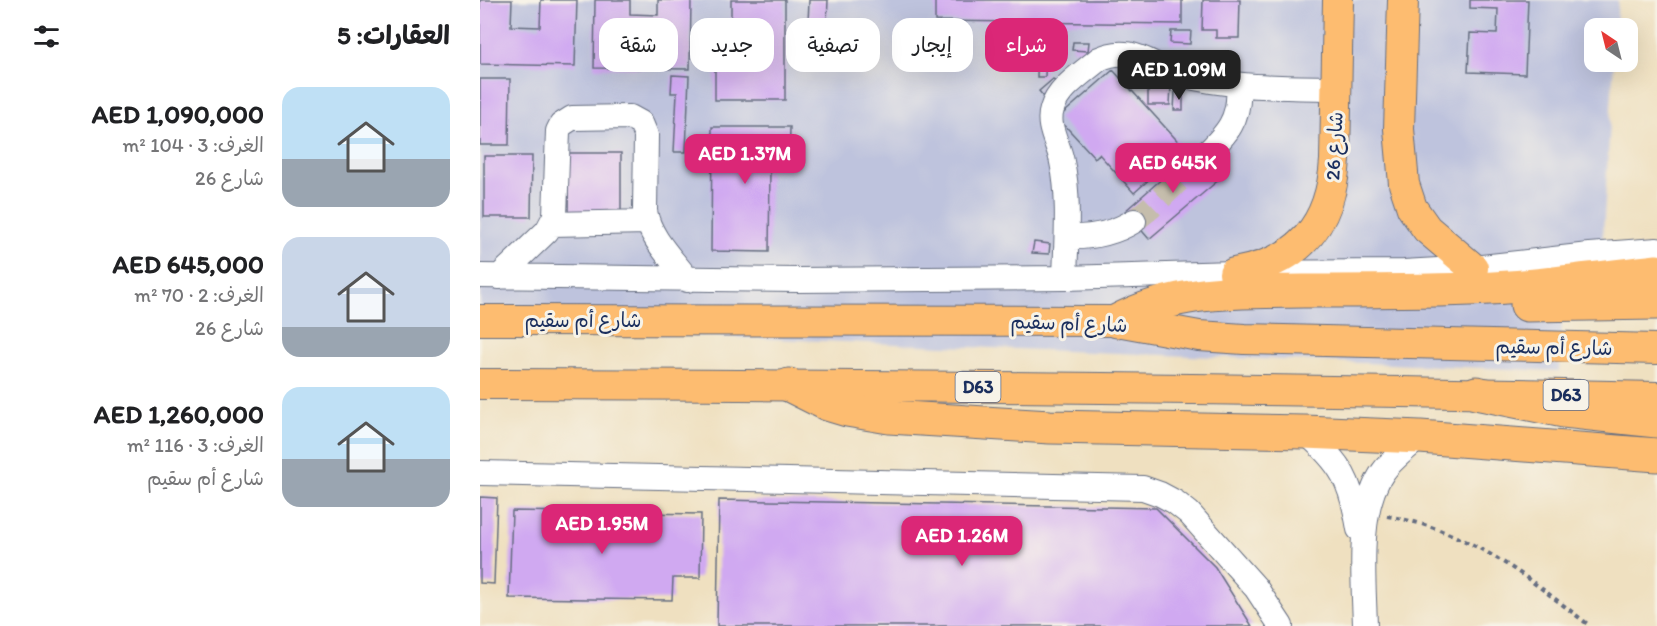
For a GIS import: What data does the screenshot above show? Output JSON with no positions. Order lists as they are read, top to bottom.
{
  "streets": {
    "main road": ["شارع 26", "شارع أم سقيم", "D63"]
  },
  "north": "top left",
  "page": {
    "heading": "العقارات: 5",
    "chip": [
      "شراء",
      "إيجار",
      "تصفية",
      "جديد",
      "شقة"
    ],
    "price": [
      "AED 1.09M",
      "AED 1.37M",
      "AED 645K",
      "AED 1.95M",
      "AED 1.26M"
    ],
    "list": [
      {
        "name": "AED 1,090,000",
        "note": "الغرف: 3 · 104 m² · شارع 26"
      },
      {
        "name": "AED 645,000",
        "note": "الغرف: 2 · 70 m² · شارع 26"
      },
      {
        "name": "AED 1,260,000",
        "note": "الغرف: 3 · 116 m² · شارع أم سقيم"
      }
    ]
  }
}
